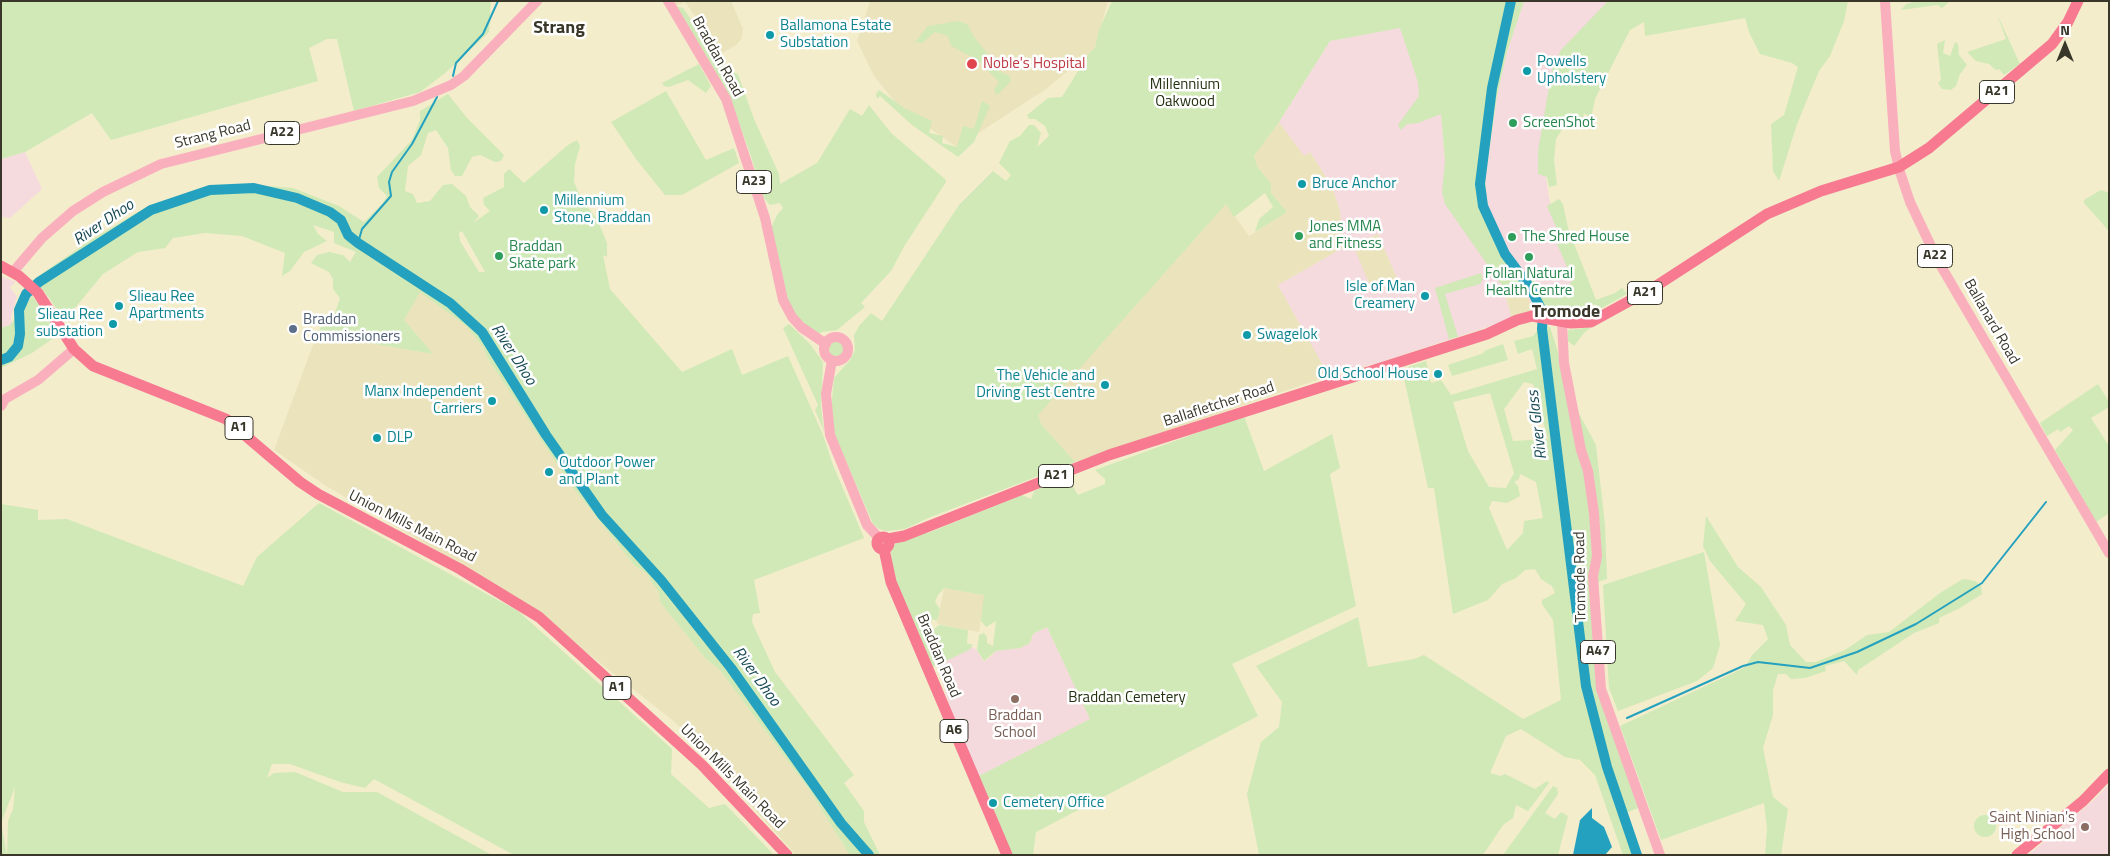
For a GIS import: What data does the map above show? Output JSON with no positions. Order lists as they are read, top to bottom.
{
  "streets": {
    "highway": [
      "Braddan Road",
      "A21",
      "Ballafletcher Road",
      "A1",
      "Union Mills Main Road",
      "A6"
    ],
    "main road": [
      "A22",
      "Strang Road",
      "A23",
      "Ballanard Road",
      "Tromode Road",
      "A47"
    ]
  },
  "crossings": [
    ["Braddan Road", "Ballafletcher Road"],
    ["A21", "Ballanard Road"],
    ["A21", "Ballafletcher Road"],
    ["A21", "Tromode Road"],
    ["Strang Road", "Union Mills Main Road"],
    ["Ballafletcher Road", "Tromode Road"]
  ],
  "districts": ["Strang", "Tromode"],
  "water": ["River Dhoo", "River Glass"],
  "parks": ["Millennium Oakwood", "Braddan Cemetery"],
  "places": [
    "Ballamona Estate Substation",
    "Noble's Hospital",
    "Powells Upholstery",
    "ScreenShot",
    "Bruce Anchor",
    "Millennium Stone, Braddan",
    "Jones MMA and Fitness",
    "The Shred House",
    "Braddan Skate park",
    "Follan Natural Health Centre",
    "Isle of Man Creamery",
    "Slieau Ree Apartments",
    "Slieau Ree substation",
    "Braddan Commissioners",
    "Swagelok",
    "Old School House",
    "The Vehicle and Driving Test Centre",
    "Manx Independent Carriers",
    "DLP",
    "Outdoor Power and Plant",
    "Braddan School",
    "Cemetery Office",
    "Saint Ninian's High School"
  ],
  "north": "top"
}
